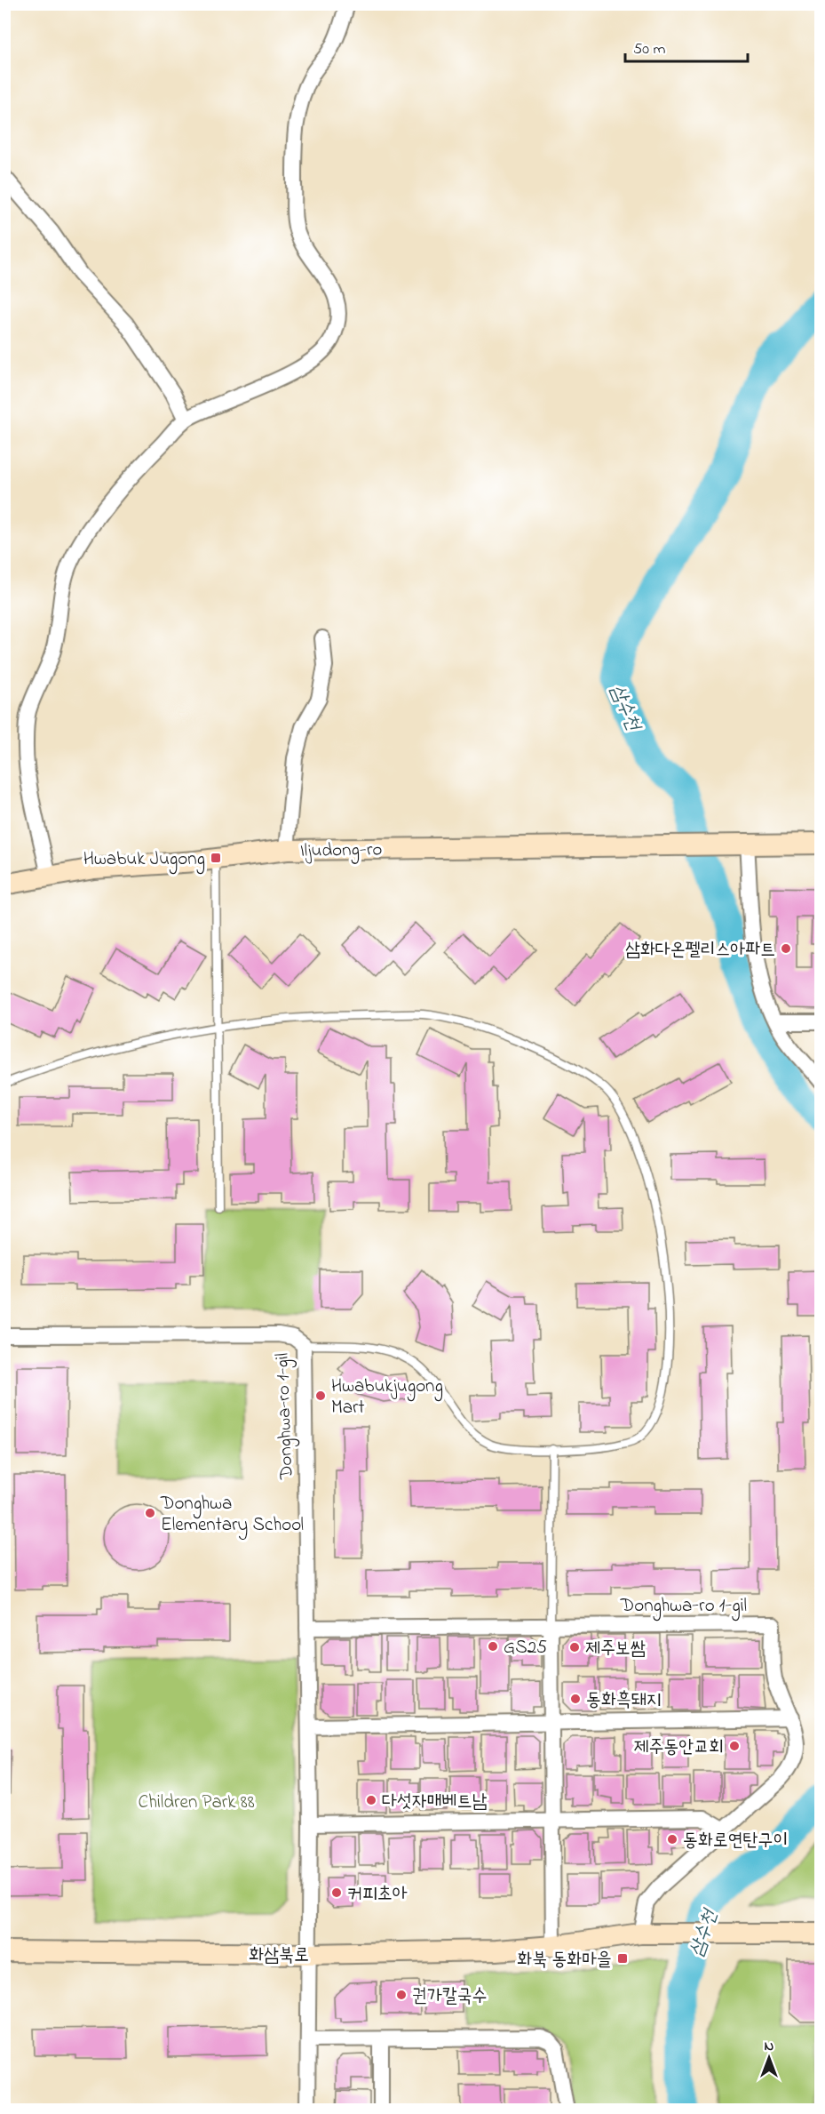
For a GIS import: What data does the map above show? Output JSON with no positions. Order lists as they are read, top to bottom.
{
  "streets": {
    "street": ["Iljudong-ro", "Donghwa-ro 1-gil", "화삼북로"]
  },
  "crossings": [
    ["Donghwa-ro 1-gil", "화삼북로"]
  ],
  "water": ["삼수천"],
  "parks": ["Children Park 88"],
  "places": {
    "transit": ["Hwabuk Jugong", "화북 동화마을"],
    "other": [
      "삼화다온펠리스아파트",
      "Hwabukjugong Mart",
      "Donghwa Elementary School",
      "GS25",
      "제주보쌈",
      "동화흑돼지",
      "제주동안교회",
      "다섯자매베트남",
      "동화로연탄구이",
      "커피초아",
      "권가칼국수"
    ]
  },
  "scale_bar": "50 m",
  "north": "top"
}
